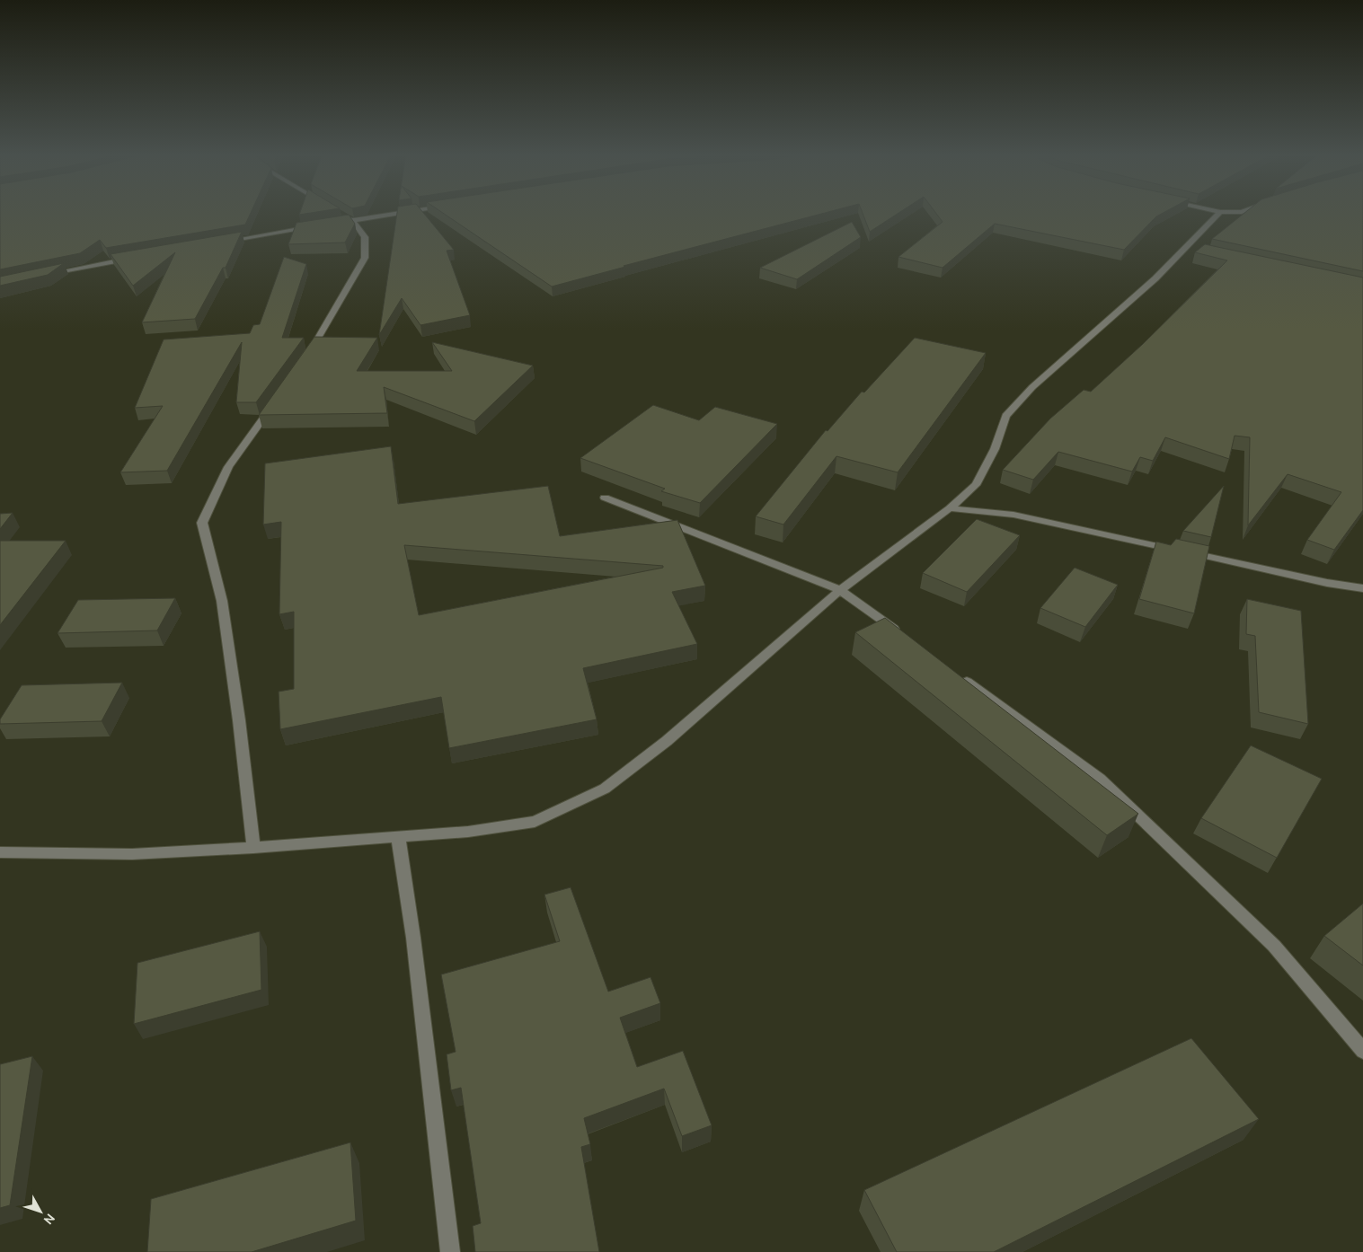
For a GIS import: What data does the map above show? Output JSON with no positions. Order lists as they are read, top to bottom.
{
  "north": "bottom right"
}
